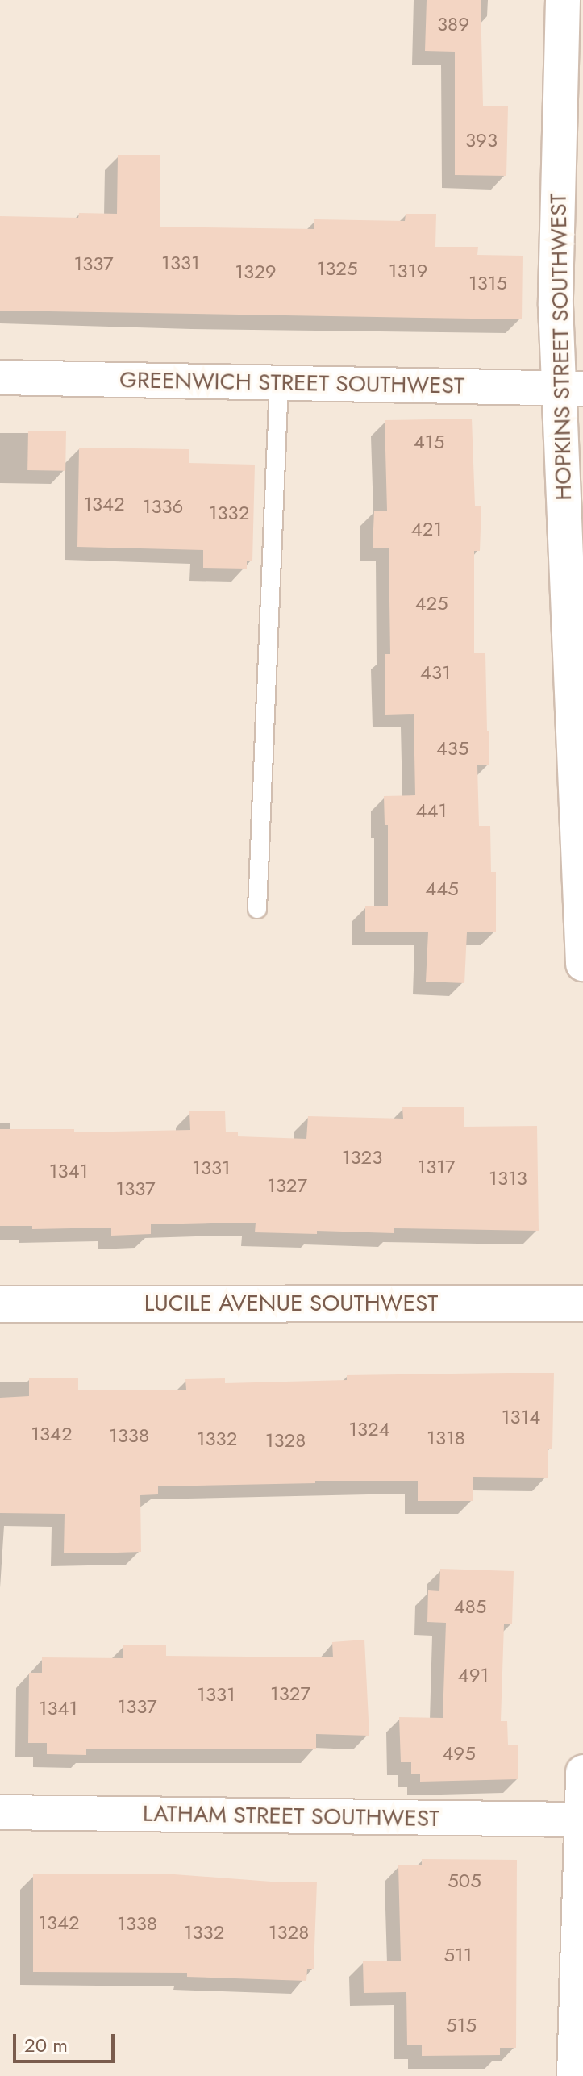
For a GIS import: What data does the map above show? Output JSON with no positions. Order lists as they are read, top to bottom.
{
  "streets": {
    "street": [
      "HOPKINS STREET SOUTHWEST",
      "GREENWICH STREET SOUTHWEST",
      "LUCILE AVENUE SOUTHWEST",
      "LATHAM STREET SOUTHWEST"
    ]
  },
  "crossings": [
    ["HOPKINS STREET SOUTHWEST", "GREENWICH STREET SOUTHWEST"]
  ],
  "house_numbers": [
    "389",
    "393",
    "1331",
    "1337",
    "1325",
    "1319",
    "1329",
    "1315",
    "415",
    "1342",
    "1336",
    "1332",
    "421",
    "425",
    "431",
    "435",
    "441",
    "445",
    "1323",
    "1317",
    "1331",
    "1341",
    "1313",
    "1327",
    "1337",
    "1314",
    "1324",
    "1342",
    "1338",
    "1318",
    "1332",
    "1328",
    "485",
    "491",
    "1327",
    "1331",
    "1337",
    "1341",
    "495",
    "505",
    "1342",
    "1338",
    "1332",
    "1328",
    "511",
    "515"
  ],
  "scale_bar": "20 m"
}
